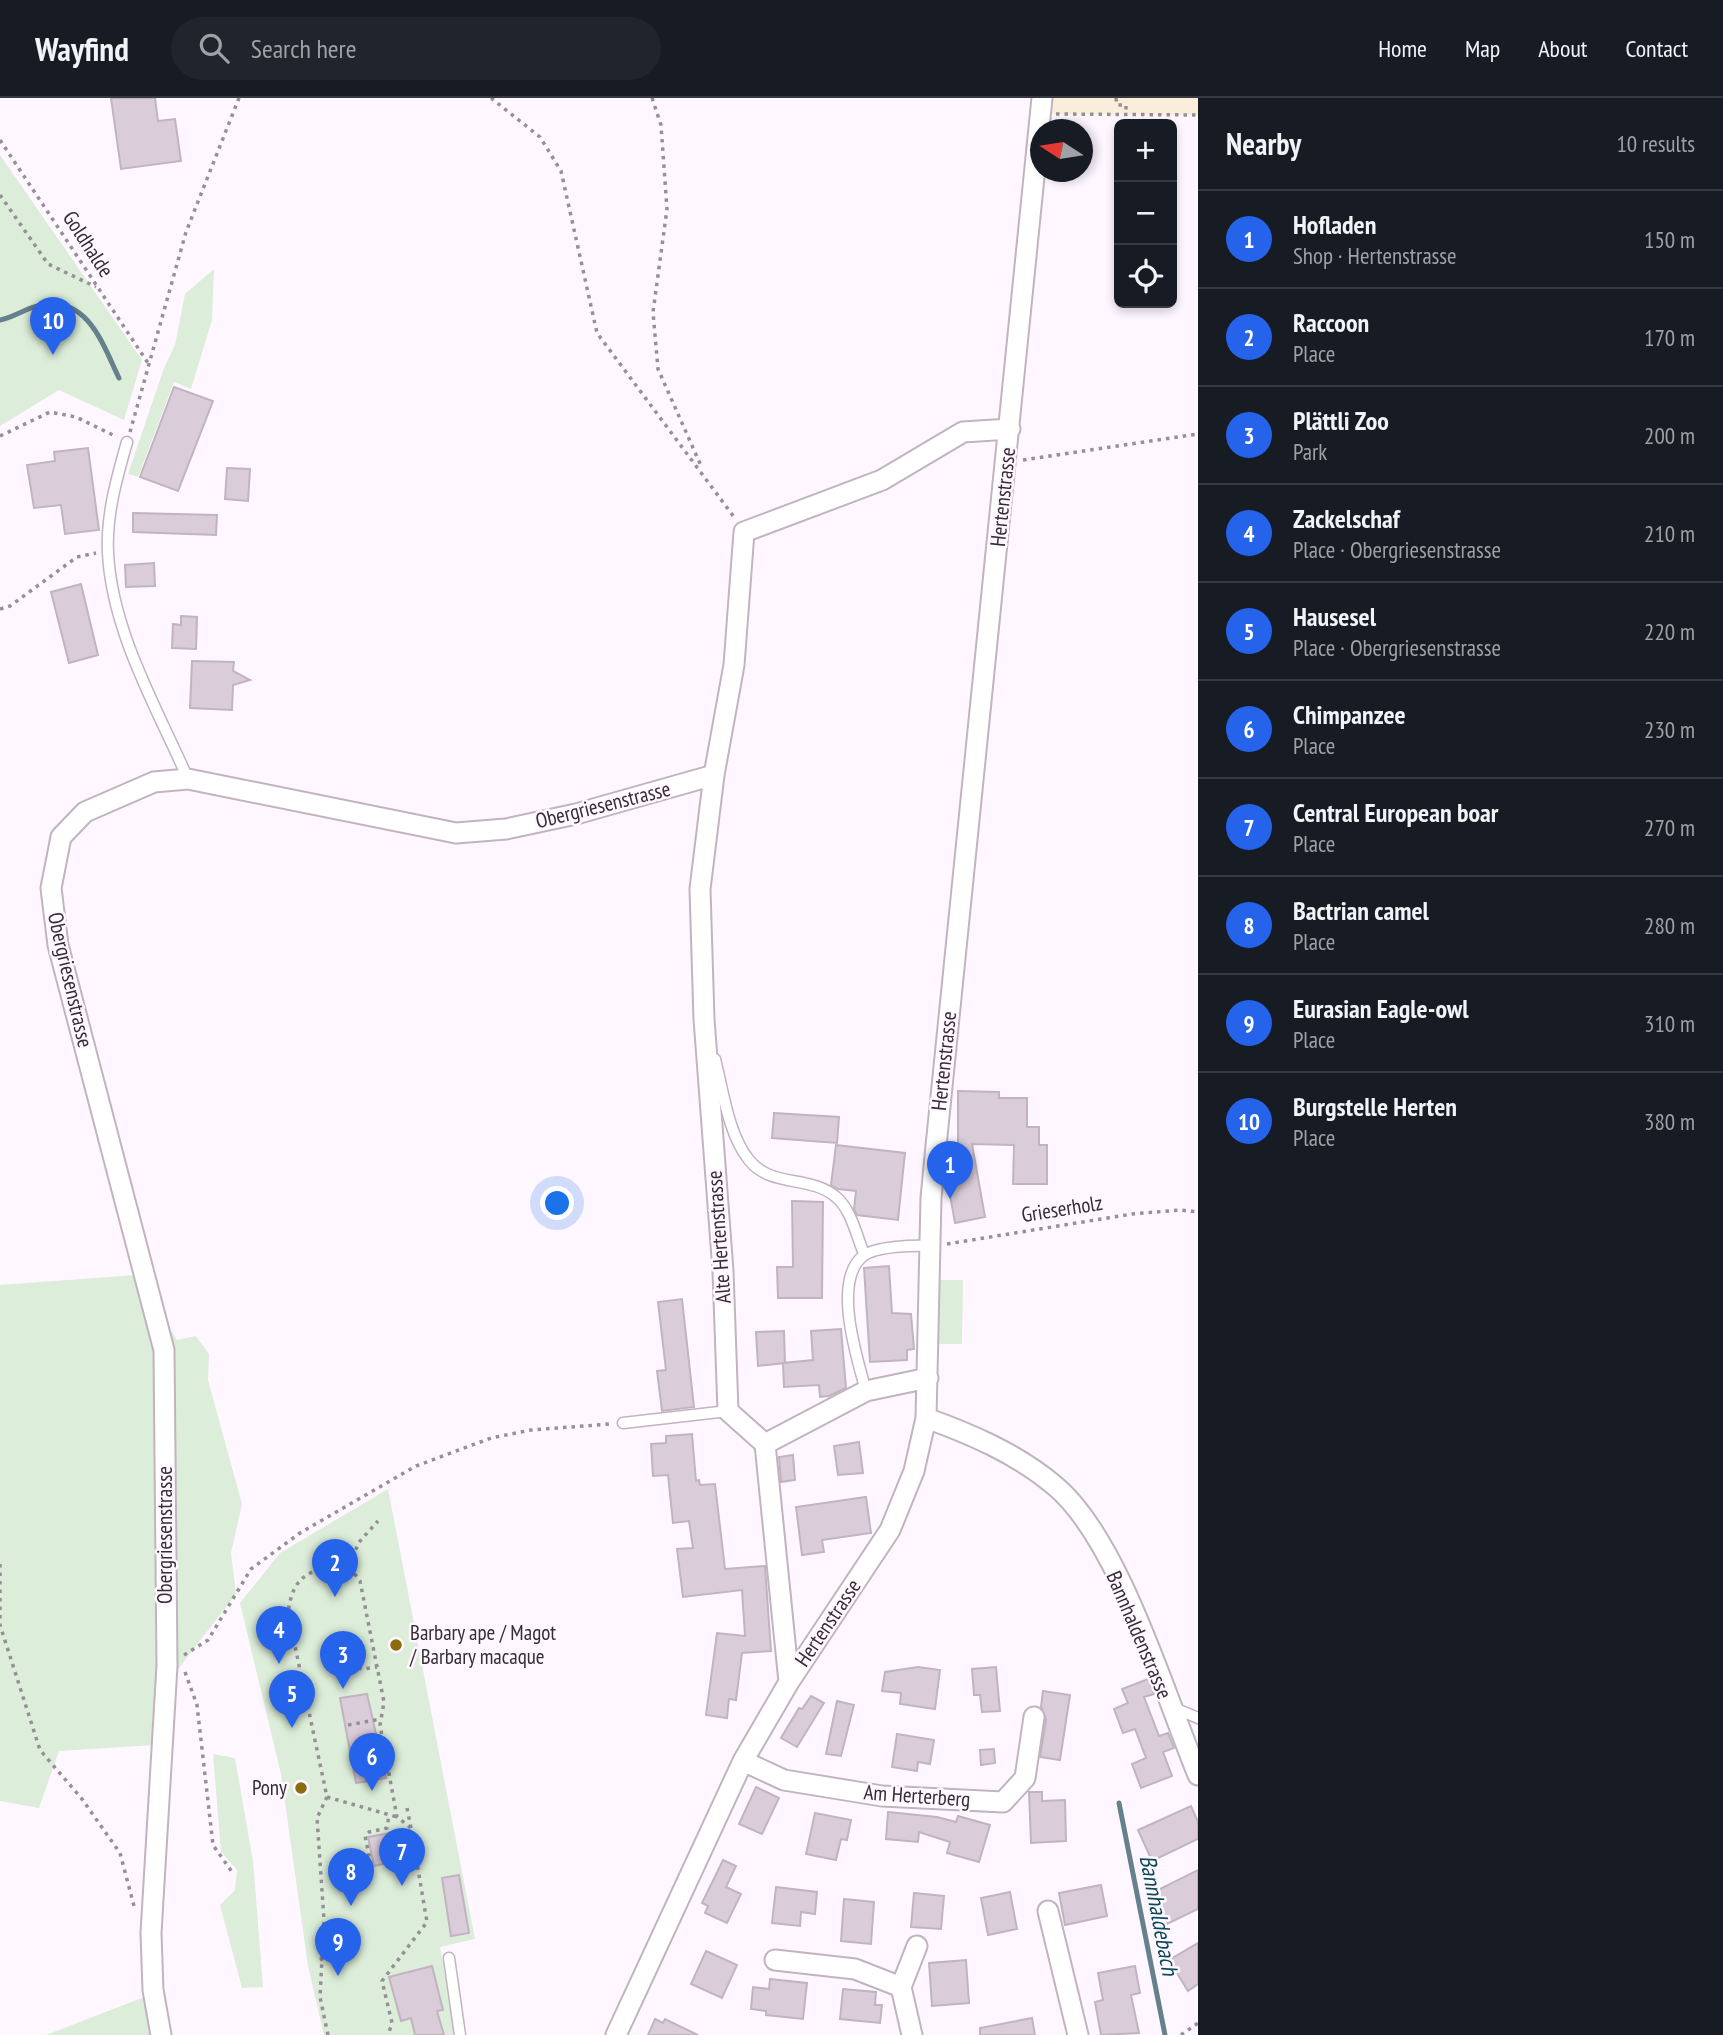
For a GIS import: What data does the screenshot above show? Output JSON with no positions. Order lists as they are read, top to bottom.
{
  "streets": {
    "street": [
      "Hertenstrasse",
      "Obergriesenstrasse",
      "Alte Hertenstrasse",
      "Bannhaldenstrasse",
      "Am Herterberg"
    ],
    "path": ["Goldhalde", "Grieserholz"]
  },
  "crossings": [
    ["Hertenstrasse", "Grieserholz"],
    ["Hertenstrasse", "Bannhaldenstrasse"],
    ["Hertenstrasse", "Am Herterberg"],
    ["Obergriesenstrasse", "Alte Hertenstrasse"]
  ],
  "water": ["Bannhaldebach"],
  "places": ["Barbary ape / Magot / Barbary macaque", "Pony"],
  "north": "left",
  "page": {
    "header": "Wayfind",
    "search": "Search here",
    "nav": [
      "Home",
      "Map",
      "About",
      "Contact"
    ],
    "heading": ["Nearby", "10 results"],
    "map_buttons": ["+", "−"],
    "list": [
      {
        "mark": "1",
        "name": "Hofladen",
        "note": "Shop · Hertenstrasse",
        "value": "150 m"
      },
      {
        "mark": "2",
        "name": "Raccoon",
        "note": "Place",
        "value": "170 m"
      },
      {
        "mark": "3",
        "name": "Plättli Zoo",
        "note": "Park",
        "value": "200 m"
      },
      {
        "mark": "4",
        "name": "Zackelschaf",
        "note": "Place · Obergriesenstrasse",
        "value": "210 m"
      },
      {
        "mark": "5",
        "name": "Hausesel",
        "note": "Place · Obergriesenstrasse",
        "value": "220 m"
      },
      {
        "mark": "6",
        "name": "Chimpanzee",
        "note": "Place",
        "value": "230 m"
      },
      {
        "mark": "7",
        "name": "Central European boar",
        "note": "Place",
        "value": "270 m"
      },
      {
        "mark": "8",
        "name": "Bactrian camel",
        "note": "Place",
        "value": "280 m"
      },
      {
        "mark": "9",
        "name": "Eurasian Eagle-owl",
        "note": "Place",
        "value": "310 m"
      },
      {
        "mark": "10",
        "name": "Burgstelle Herten",
        "note": "Place",
        "value": "380 m"
      }
    ],
    "pins": [
      "10",
      "1",
      "2",
      "4",
      "3",
      "5",
      "6",
      "7",
      "8",
      "9"
    ]
  }
}
